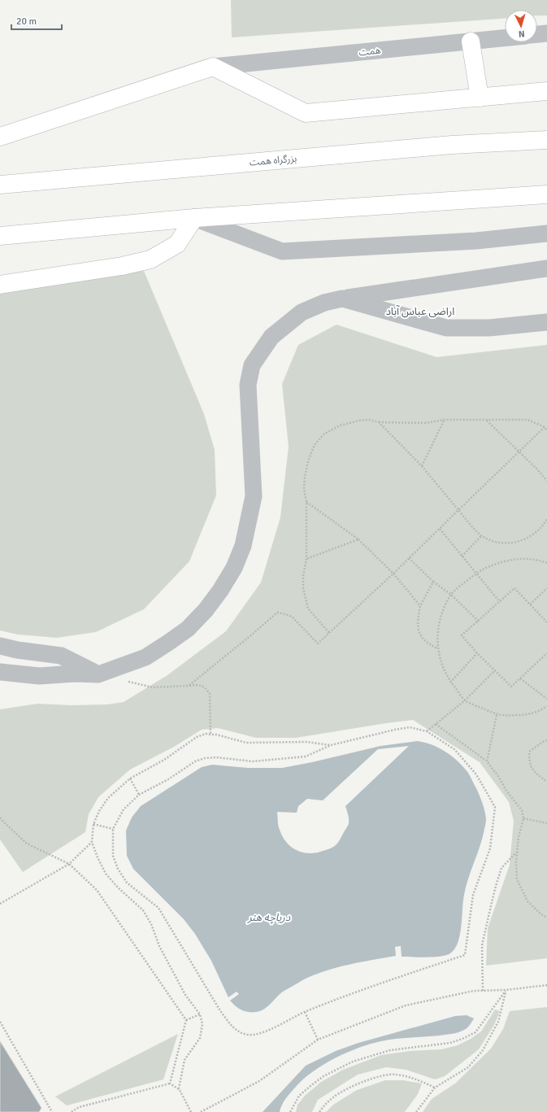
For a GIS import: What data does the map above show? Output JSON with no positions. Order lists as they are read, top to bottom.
{
  "streets": {
    "highway": ["بزرگراه همت"],
    "street": ["همت"]
  },
  "districts": ["اراضی عباس آباد"],
  "water": ["دریاچه هنر"],
  "scale_bar": "20 m",
  "north": "bottom"
}
